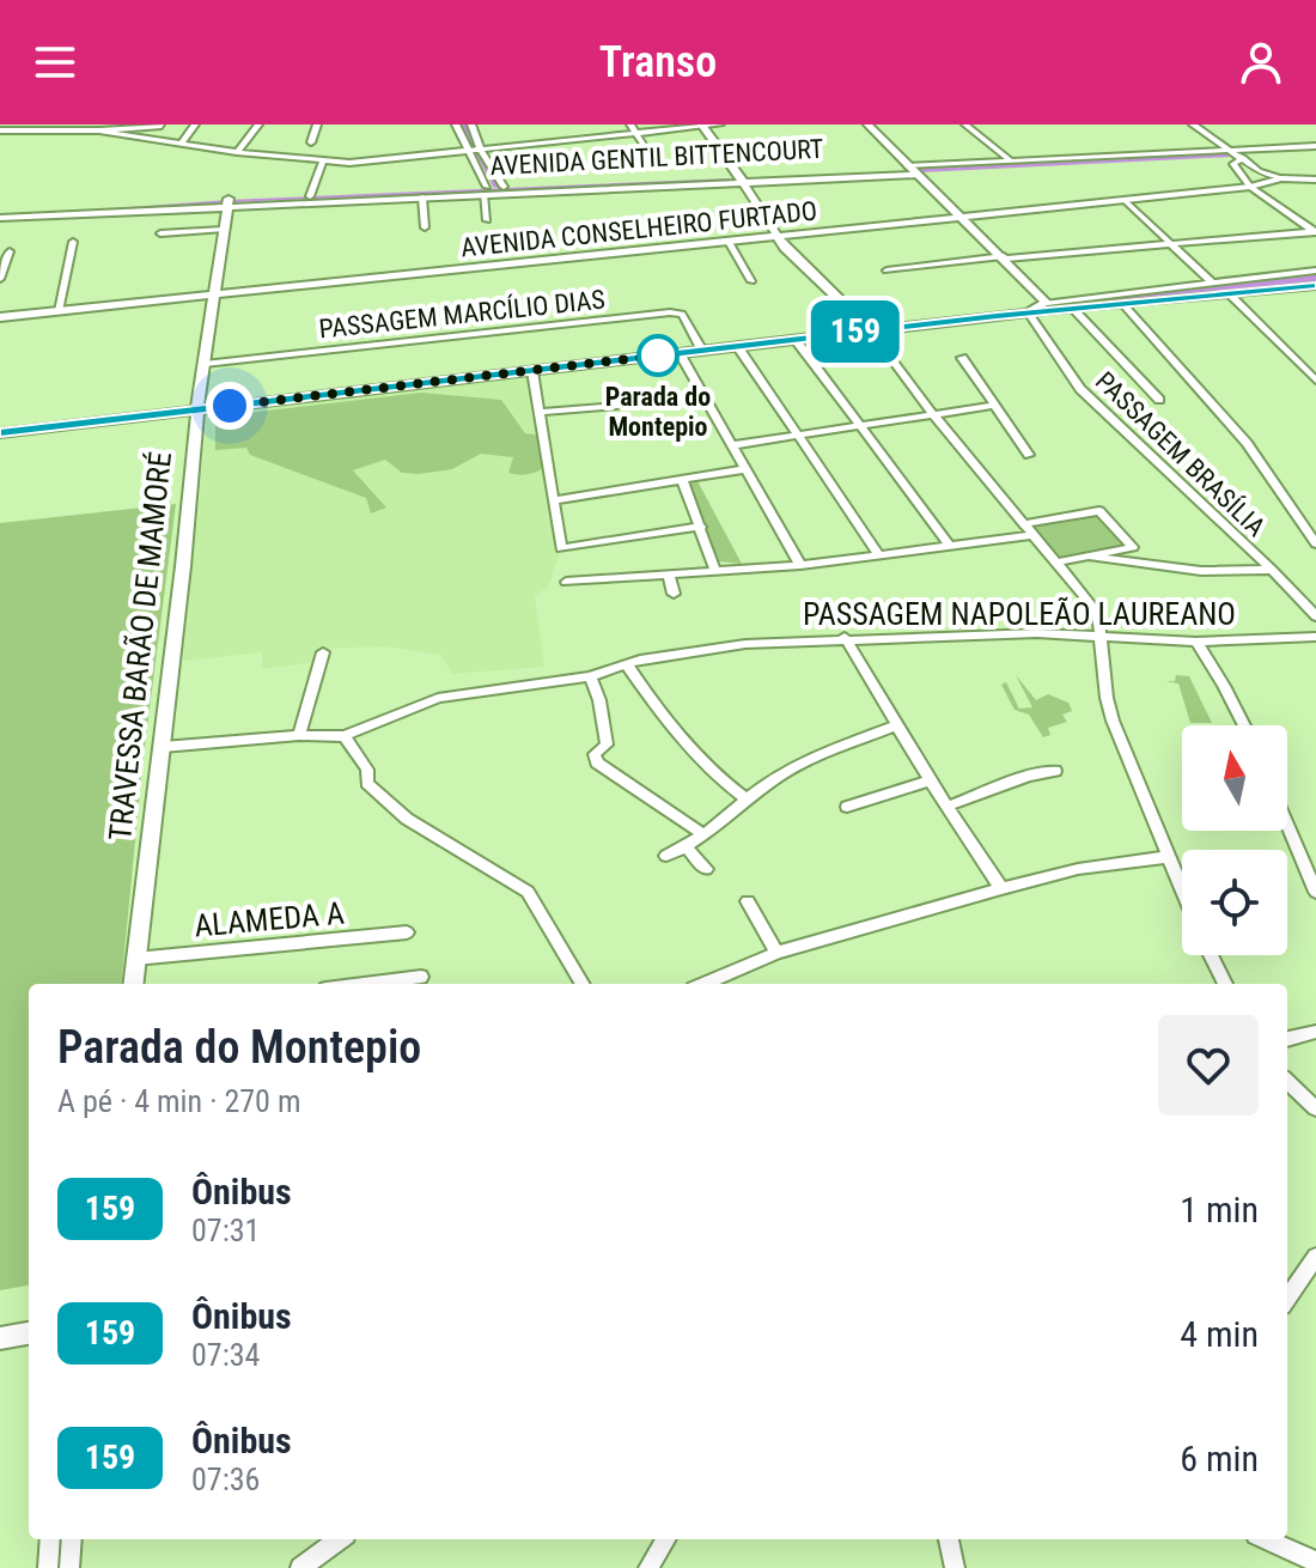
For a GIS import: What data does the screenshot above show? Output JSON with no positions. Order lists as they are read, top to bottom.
{
  "streets": {
    "street": [
      "AVENIDA GENTIL BITTENCOURT",
      "AVENIDA CONSELHEIRO FURTADO",
      "PASSAGEM MARCÍLIO DIAS",
      "PASSAGEM BRASÍLIA",
      "PASSAGEM NAPOLEÃO LAUREANO",
      "TRAVESSA BARÃO DE MAMORÉ",
      "ALAMEDA A"
    ]
  },
  "crossings": [
    ["AVENIDA GENTIL BITTENCOURT", "TRAVESSA BARÃO DE MAMORÉ"],
    ["AVENIDA CONSELHEIRO FURTADO", "TRAVESSA BARÃO DE MAMORÉ"],
    ["PASSAGEM MARCÍLIO DIAS", "TRAVESSA BARÃO DE MAMORÉ"],
    ["PASSAGEM NAPOLEÃO LAUREANO", "TRAVESSA BARÃO DE MAMORÉ"],
    ["TRAVESSA BARÃO DE MAMORÉ", "ALAMEDA A"]
  ],
  "places": ["Parada do Montepio"],
  "lines": ["bus line 159"],
  "north": "top",
  "page": {
    "header": "Transo",
    "on_map": "159",
    "heading": ["Parada do Montepio", "A pé · 4 min · 270 m"],
    "list": [
      {
        "mark": "159",
        "name": "Ônibus",
        "note": "07:31",
        "value": "1 min"
      },
      {
        "mark": "159",
        "name": "Ônibus",
        "note": "07:34",
        "value": "4 min"
      },
      {
        "mark": "159",
        "name": "Ônibus",
        "note": "07:36",
        "value": "6 min"
      }
    ]
  }
}
